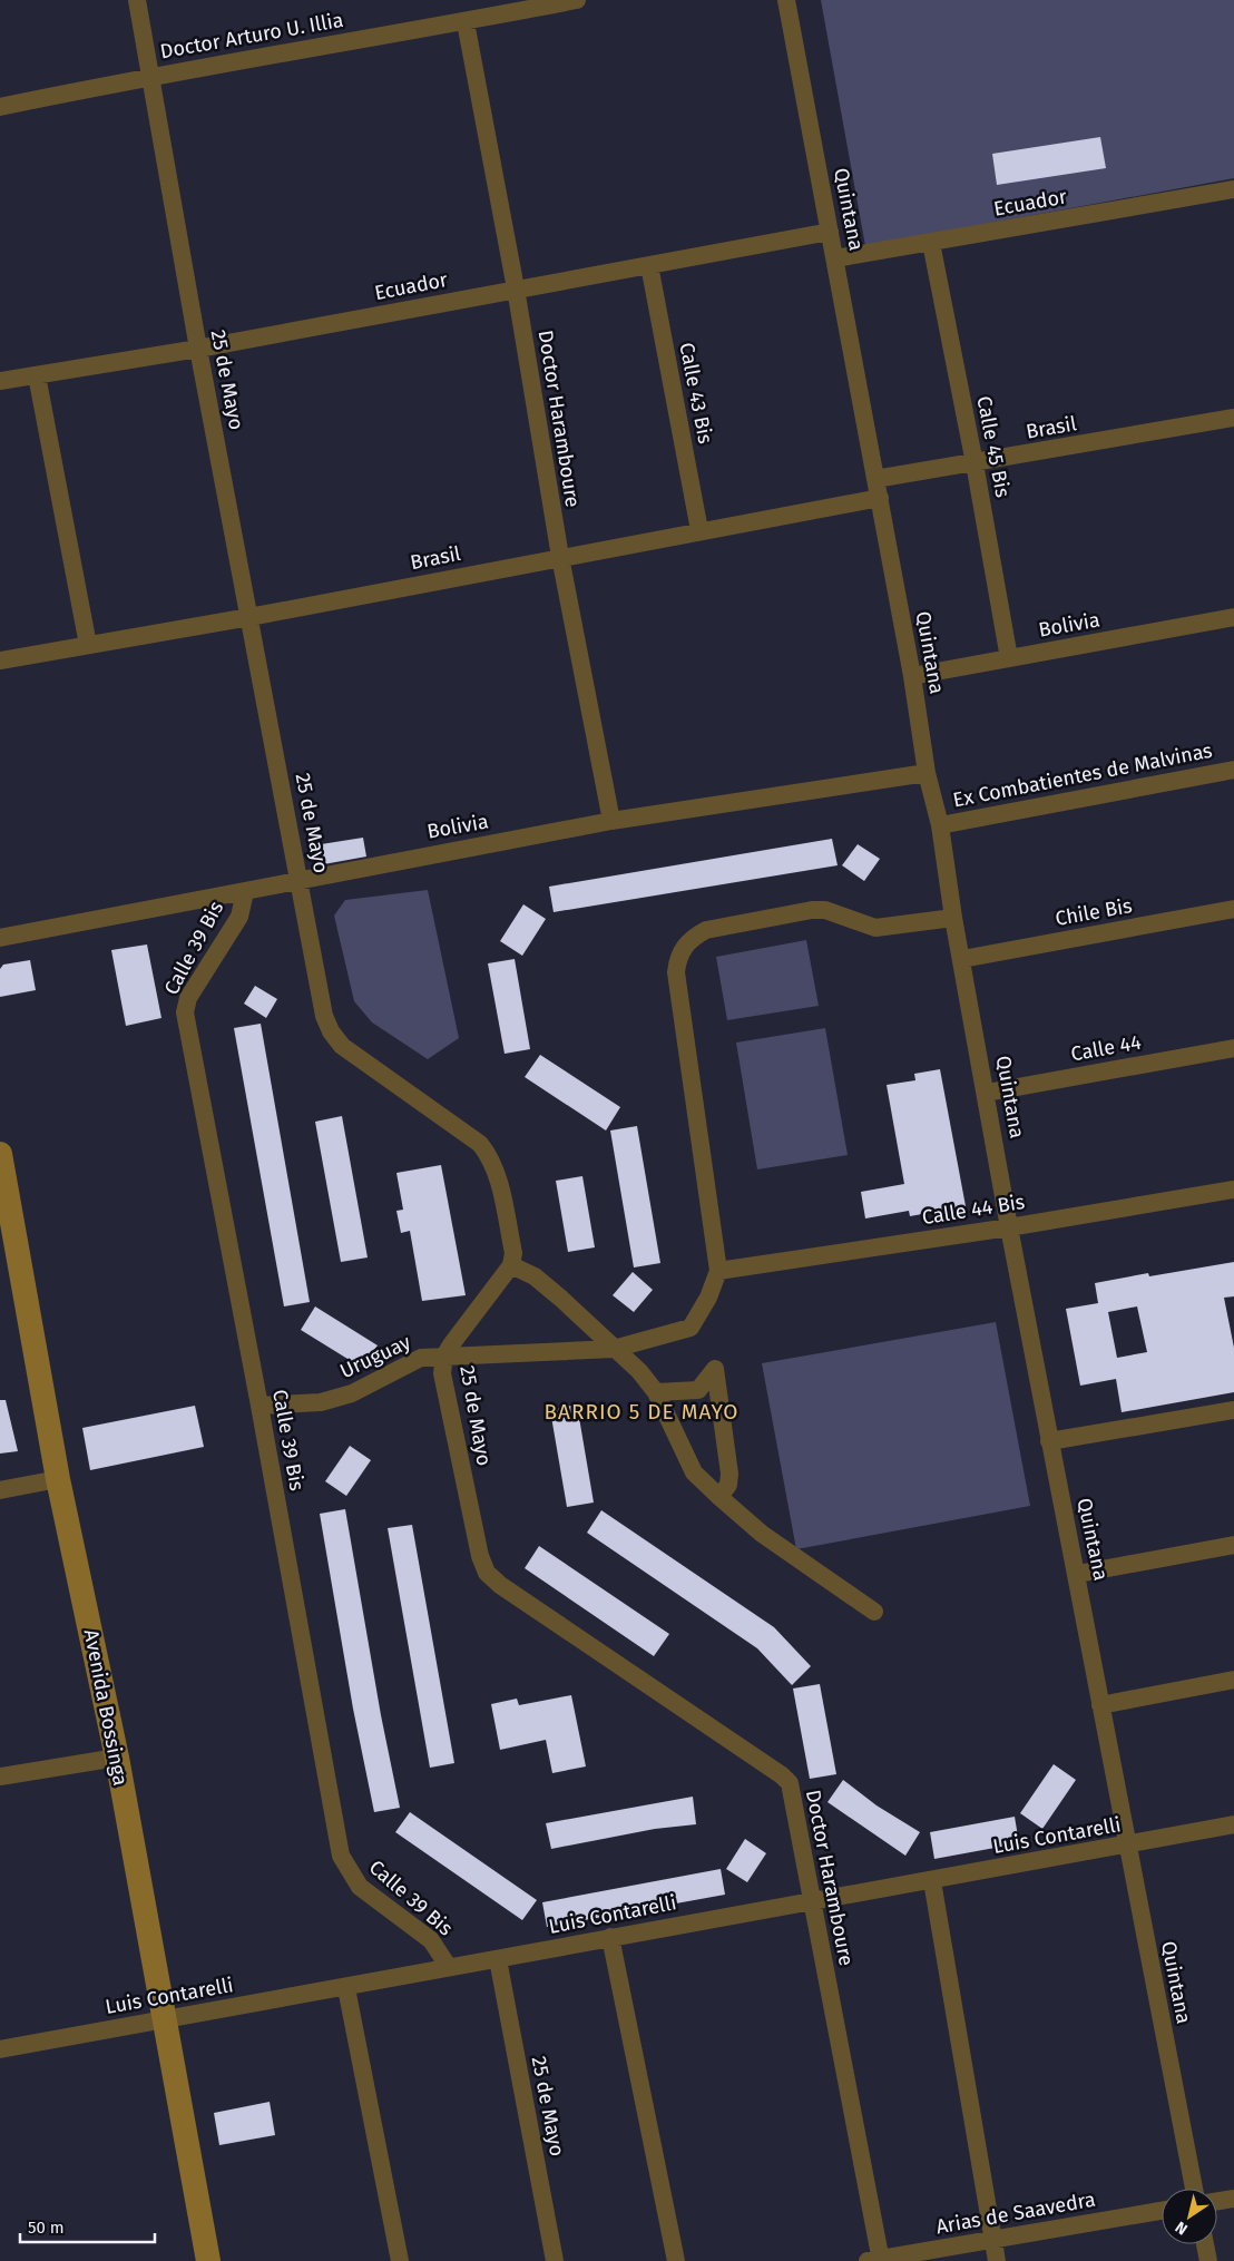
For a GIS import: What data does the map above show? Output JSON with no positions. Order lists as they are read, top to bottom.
{
  "streets": {
    "main road": ["Avenida Bossinga"],
    "street": [
      "Doctor Arturo U. Illia",
      "Ecuador",
      "Quintana",
      "25 de Mayo",
      "Calle 43 Bis",
      "Doctor Haramboure",
      "Brasil",
      "Calle 45 Bis",
      "Bolivia",
      "Ex Combatientes de Malvinas",
      "Chile Bis",
      "Calle 39 Bis",
      "Calle 44",
      "Calle 44 Bis",
      "Uruguay",
      "Luis Contarelli",
      "Arias de Saavedra"
    ]
  },
  "crossings": [
    ["Doctor Arturo U. Illia", "25 de Mayo"],
    ["Doctor Arturo U. Illia", "Doctor Haramboure"],
    ["Ecuador", "Quintana"],
    ["Ecuador", "25 de Mayo"],
    ["Ecuador", "Calle 43 Bis"],
    ["Ecuador", "Doctor Haramboure"],
    ["Ecuador", "Calle 45 Bis"],
    ["Quintana", "Brasil"],
    ["Quintana", "Bolivia"],
    ["Quintana", "Ex Combatientes de Malvinas"],
    ["Quintana", "Chile Bis"],
    ["Quintana", "Calle 44"],
    ["Quintana", "Calle 44 Bis"],
    ["Quintana", "Luis Contarelli"],
    ["25 de Mayo", "Doctor Haramboure"],
    ["25 de Mayo", "Brasil"],
    ["25 de Mayo", "Bolivia"],
    ["25 de Mayo", "Uruguay"],
    ["25 de Mayo", "Luis Contarelli"],
    ["Calle 43 Bis", "Brasil"],
    ["Doctor Haramboure", "Brasil"],
    ["Doctor Haramboure", "Bolivia"],
    ["Doctor Haramboure", "Luis Contarelli"],
    ["Doctor Haramboure", "Arias de Saavedra"],
    ["Brasil", "Calle 45 Bis"],
    ["Calle 45 Bis", "Bolivia"],
    ["Bolivia", "Calle 39 Bis"],
    ["Calle 39 Bis", "Uruguay"],
    ["Calle 39 Bis", "Luis Contarelli"],
    ["Calle 44 Bis", "Uruguay"],
    ["Avenida Bossinga", "Luis Contarelli"]
  ],
  "districts": ["BARRIO 5 DE MAYO"],
  "scale_bar": "50 m",
  "north": "bottom left"
}
